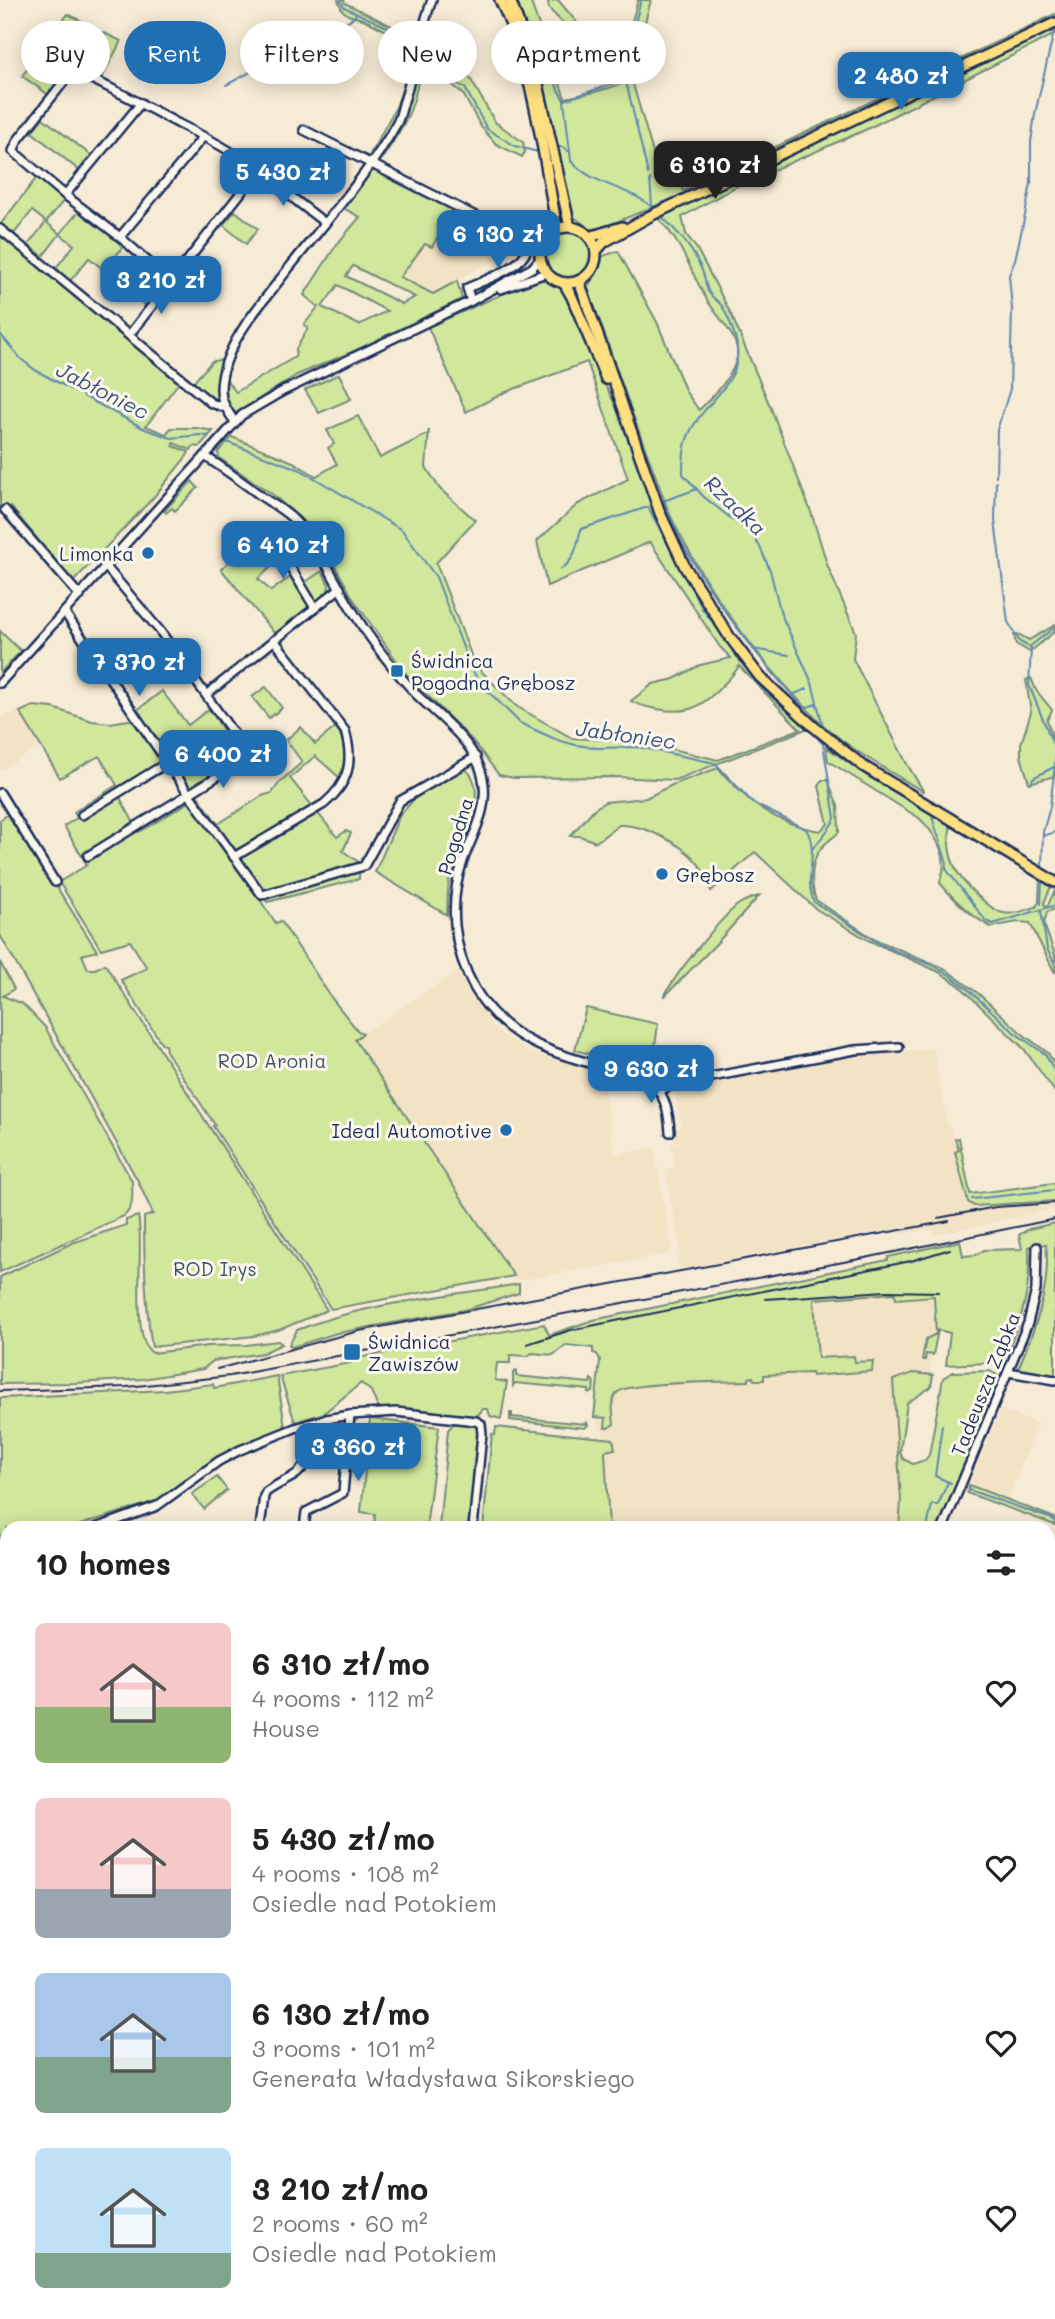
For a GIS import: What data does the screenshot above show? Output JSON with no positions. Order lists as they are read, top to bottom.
{
  "streets": {
    "street": ["Pogodna", "Tadeusza Ząbka"]
  },
  "water": ["Jabłoniec", "Rzadka"],
  "parks": ["ROD Aronia", "ROD Irys"],
  "places": {
    "other": ["Limonka", "Grębosz", "Ideal Automotive"],
    "transit": ["Świdnica Pogodna Grębosz", "Świdnica Zawiszów"]
  },
  "page": {
    "chip": [
      "Buy",
      "Rent",
      "Filters",
      "New",
      "Apartment"
    ],
    "price": [
      "2 480 zł",
      "6 310 zł",
      "5 430 zł",
      "6 130 zł",
      "3 210 zł",
      "6 410 zł",
      "7 370 zł",
      "6 400 zł",
      "9 630 zł",
      "3 360 zł"
    ],
    "heading": "10 homes",
    "list": [
      {
        "name": "6 310 zł/mo",
        "note": "4 rooms · 112 m² · House"
      },
      {
        "name": "5 430 zł/mo",
        "note": "4 rooms · 108 m² · Osiedle nad Potokiem"
      },
      {
        "name": "6 130 zł/mo",
        "note": "3 rooms · 101 m² · Generała Władysława Sikorskiego"
      },
      {
        "name": "3 210 zł/mo",
        "note": "2 rooms · 60 m² · Osiedle nad Potokiem"
      }
    ]
  }
}
